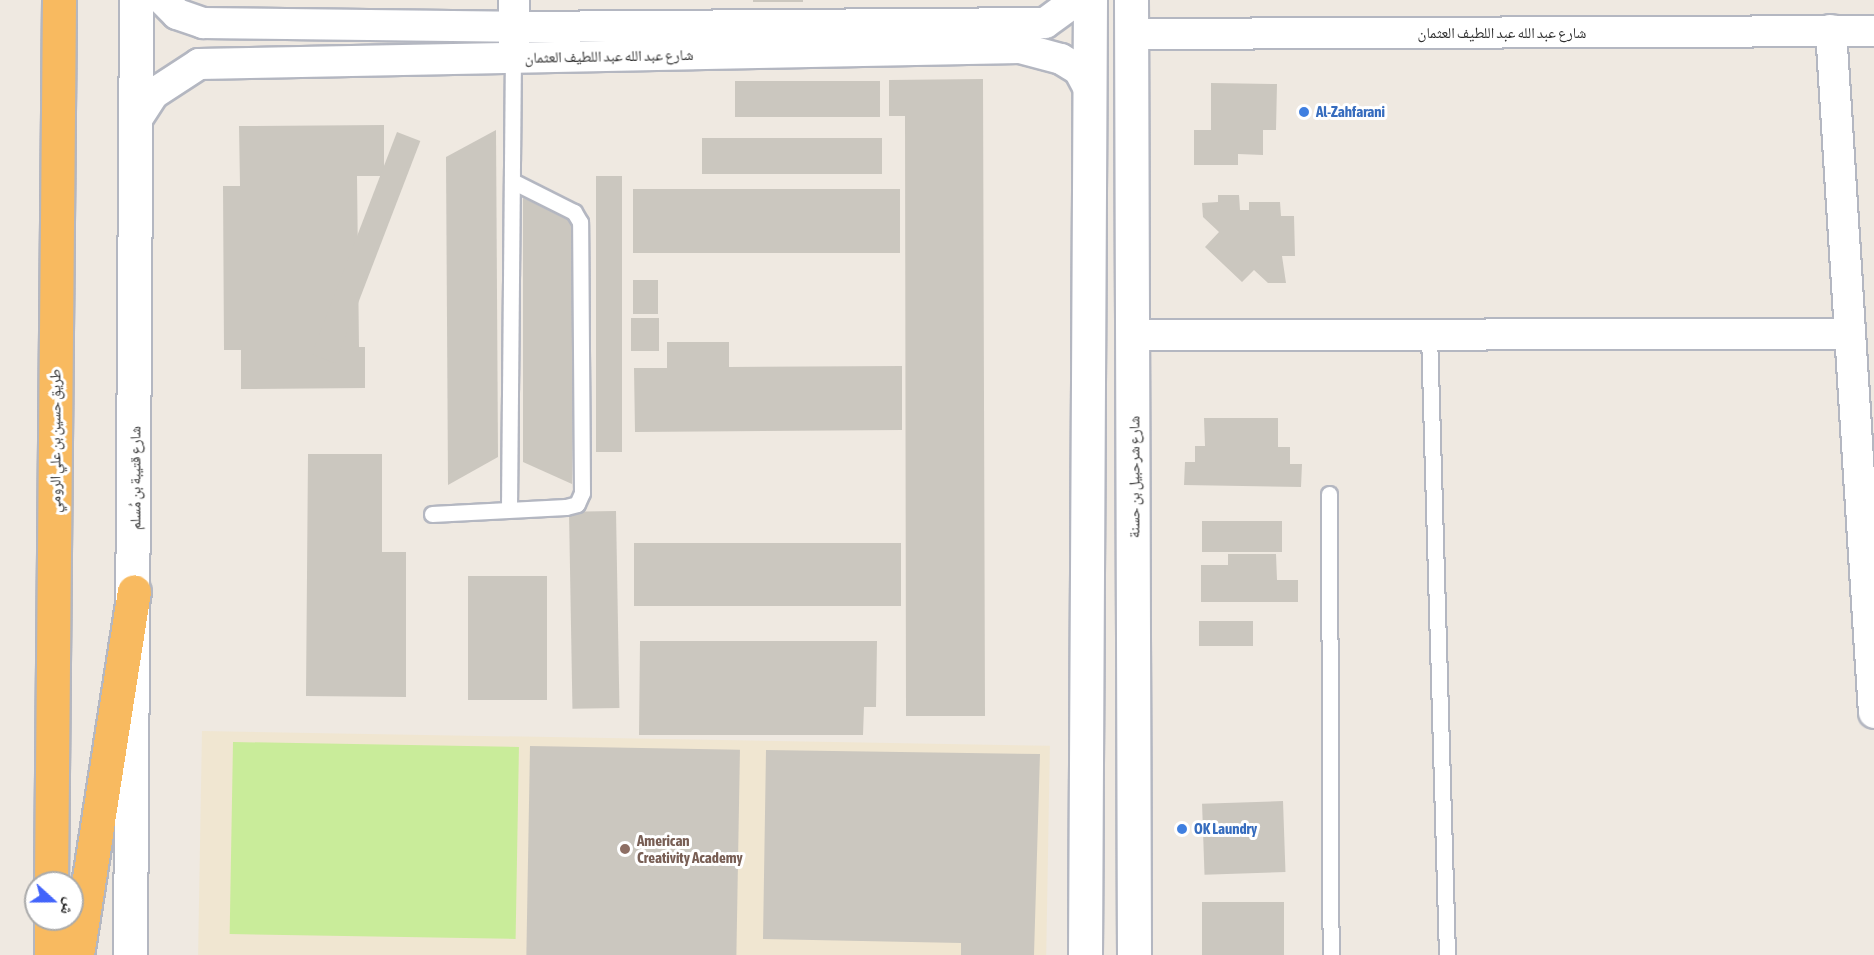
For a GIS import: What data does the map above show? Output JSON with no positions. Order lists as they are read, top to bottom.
{
  "streets": {
    "highway": ["طريق حسين بن علي الرومي"],
    "street": ["شارع عبد الله عبد اللطيف العثمان", "شارع شرحبيل بن حسنة", "شارع قتيبة بن مُسلم"]
  },
  "crossings": [
    ["شارع عبد الله عبد اللطيف العثمان", "شارع شرحبيل بن حسنة"],
    ["شارع عبد الله عبد اللطيف العثمان", "شارع قتيبة بن مُسلم"]
  ],
  "places": ["Al-Zahfarani", "OK Laundry", "American Creativity Academy"],
  "north": "right"
}
